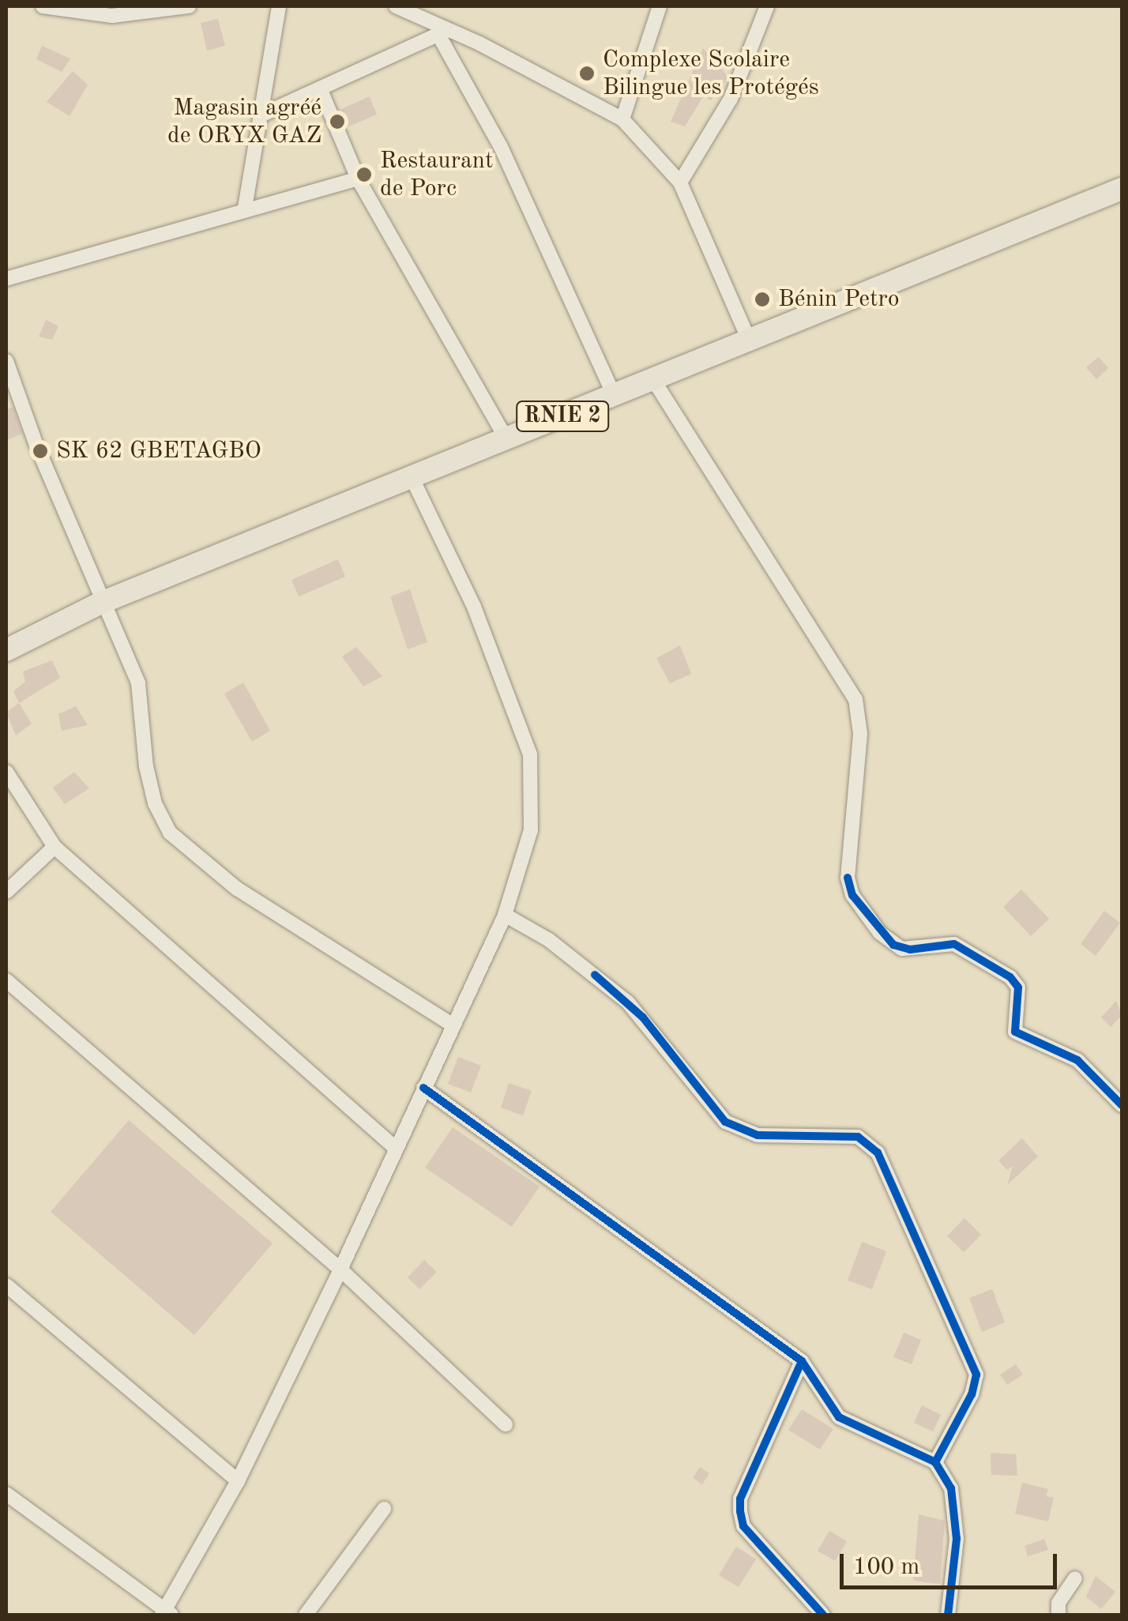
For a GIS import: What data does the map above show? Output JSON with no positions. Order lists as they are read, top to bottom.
{
  "streets": {
    "highway": ["RNIE 2"]
  },
  "places": [
    "Complexe Scolaire Bilingue les Protégés",
    "Magasin agréé de ORYX GAZ",
    "Restaurant de Porc",
    "Bénin Petro",
    "SK 62 GBETAGBO"
  ],
  "scale_bar": "100 m"
}
